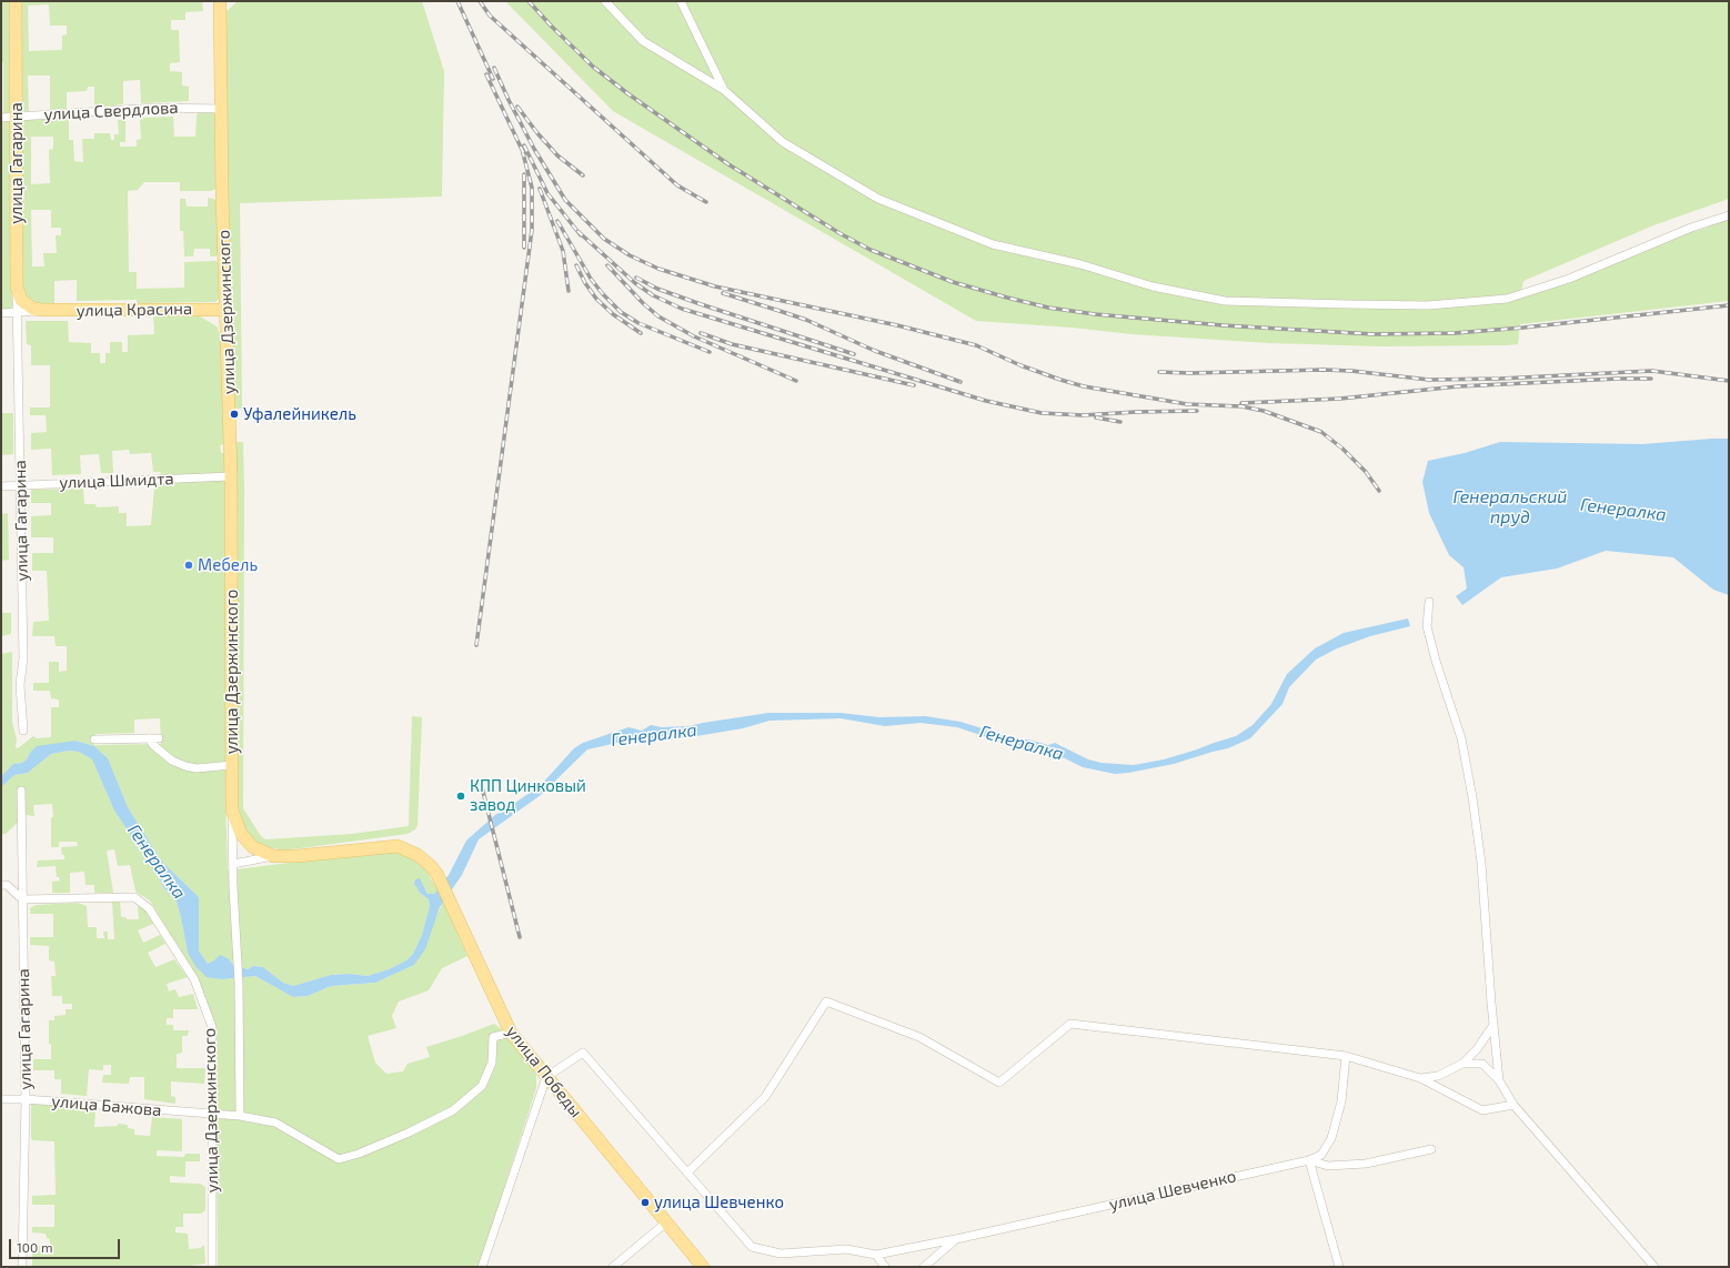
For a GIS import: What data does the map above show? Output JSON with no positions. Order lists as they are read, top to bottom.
{
  "streets": {
    "main road": [
      "улица Гагарина",
      "улица Красина",
      "улица Дзержинского",
      "улица Победы"
    ],
    "street": [
      "улица Свердлова",
      "улица Шмидта",
      "улица Бажова",
      "улица Шевченко"
    ]
  },
  "crossings": [
    ["улица Свердлова", "улица Гагарина"],
    ["улица Свердлова", "улица Дзержинского"],
    ["улица Гагарина", "улица Красина"],
    ["улица Гагарина", "улица Дзержинского"],
    ["улица Гагарина", "улица Шмидта"],
    ["улица Гагарина", "улица Бажова"],
    ["улица Красина", "улица Дзержинского"],
    ["улица Дзержинского", "улица Шмидта"],
    ["улица Дзержинского", "улица Бажова"],
    ["улица Победы", "улица Бажова"]
  ],
  "water": ["Генеральский пруд", "Генералка"],
  "places": [
    "Уфалейникель",
    "Мебель",
    "КПП Цинковый завод",
    "улица Шевченко"
  ],
  "scale_bar": "100 m"
}
